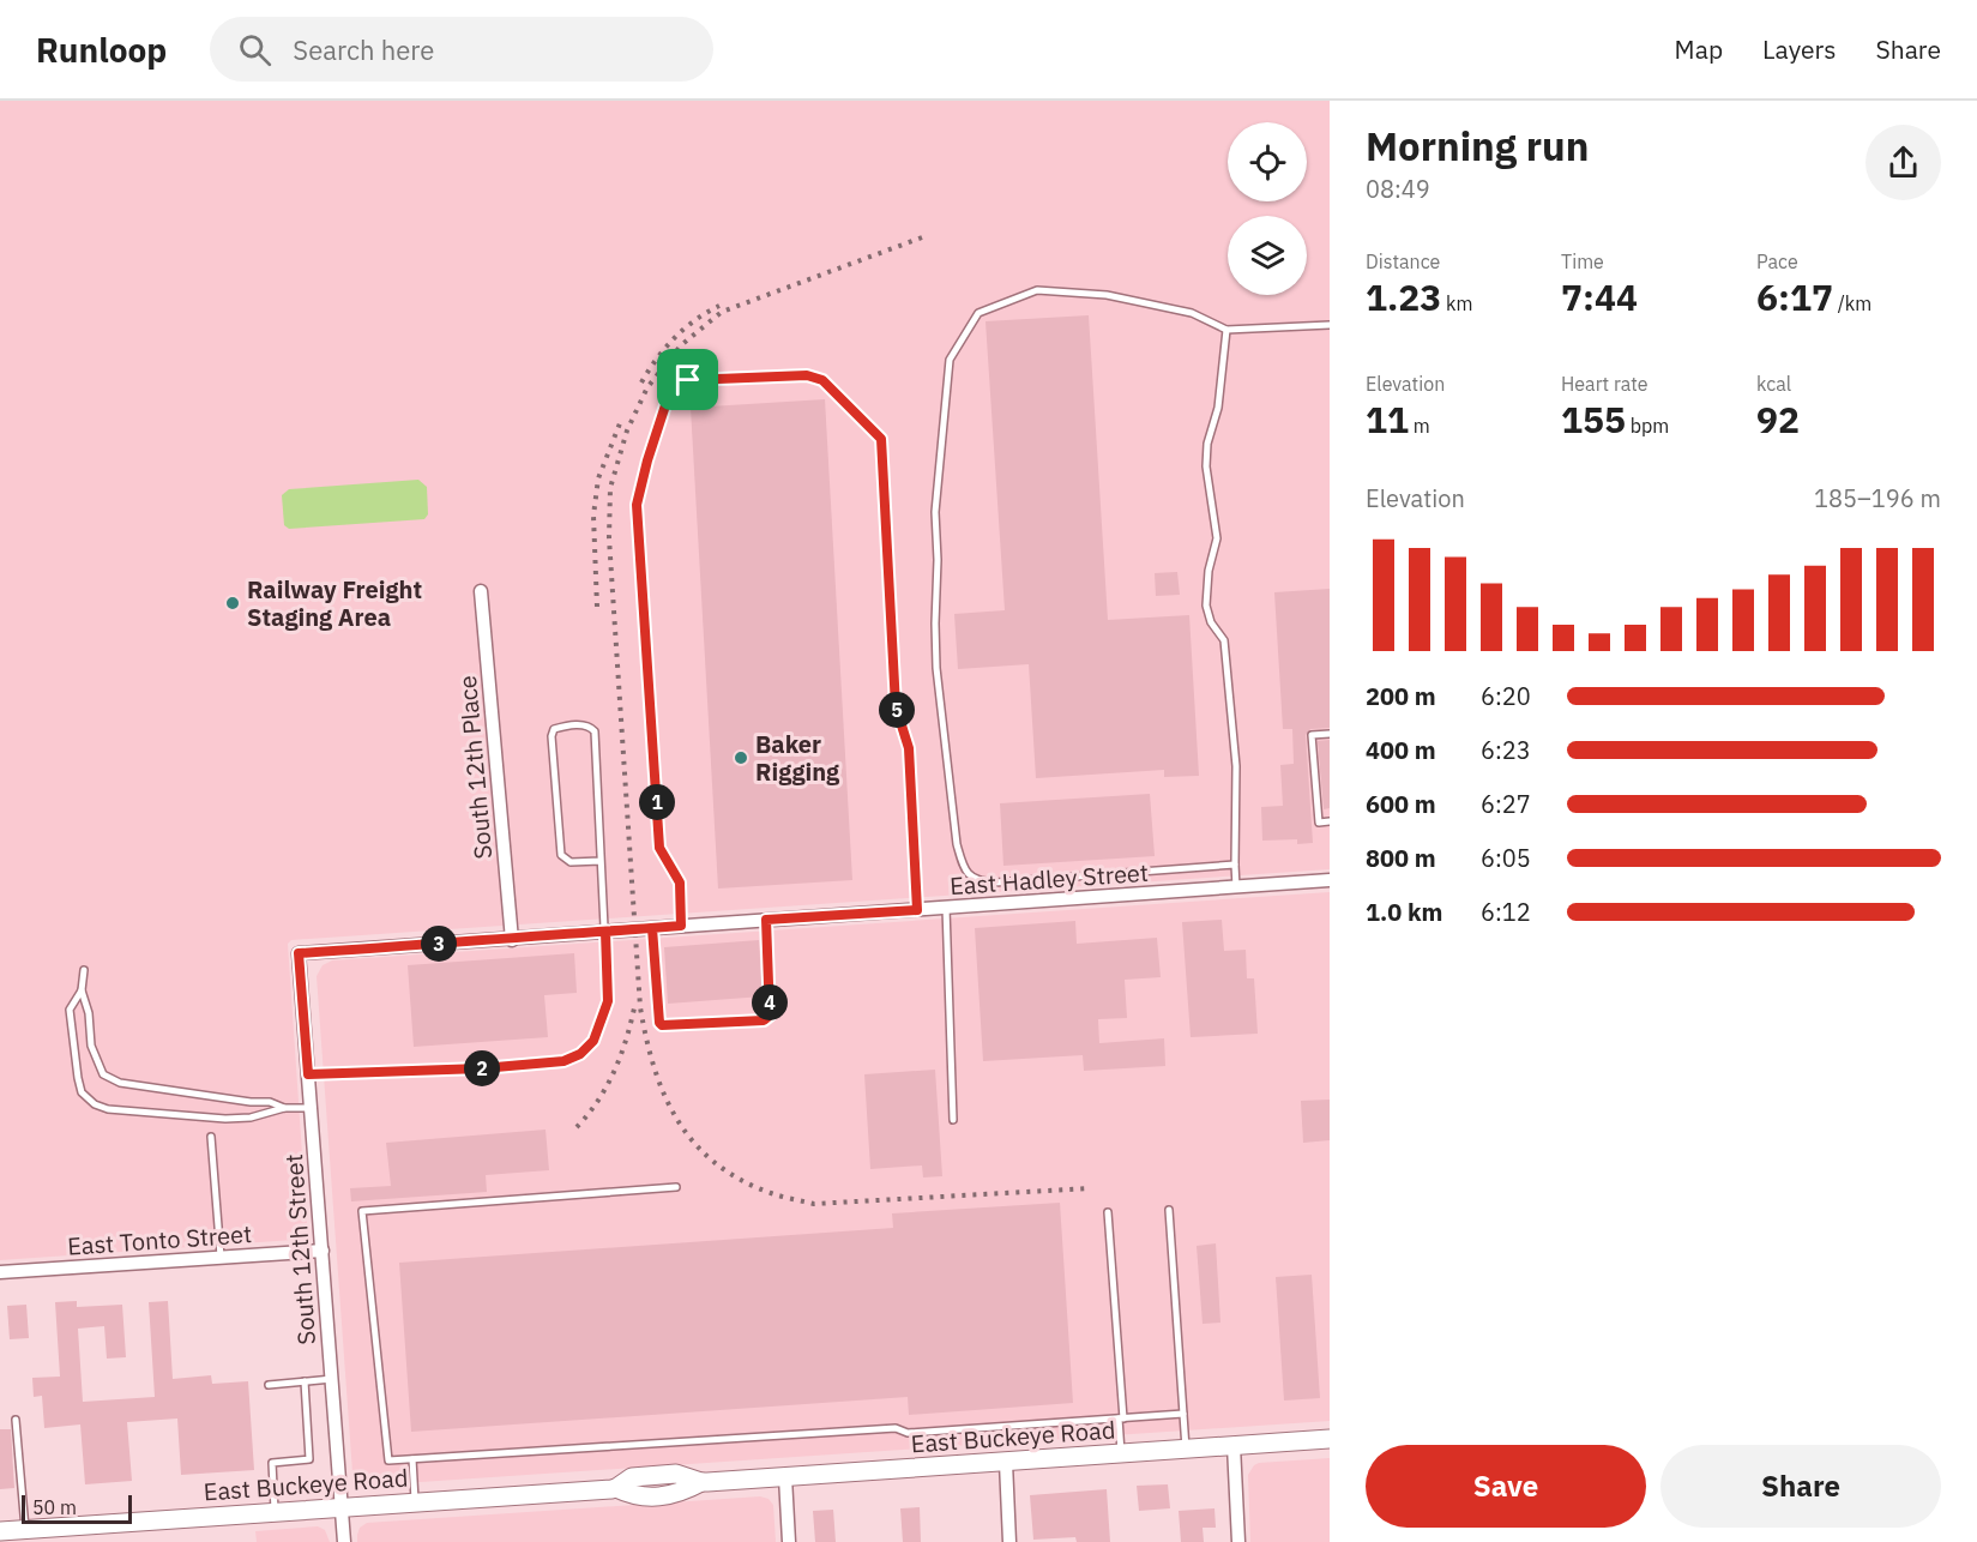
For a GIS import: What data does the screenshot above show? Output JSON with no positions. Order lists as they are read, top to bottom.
{
  "streets": {
    "main road": ["East Buckeye Road"],
    "street": [
      "South 12th Place",
      "East Hadley Street",
      "East Tonto Street",
      "South 12th Street"
    ]
  },
  "crossings": [
    ["South 12th Place", "East Hadley Street"],
    ["East Hadley Street", "South 12th Street"],
    ["East Tonto Street", "South 12th Street"],
    ["South 12th Street", "East Buckeye Road"]
  ],
  "places": ["Railway Freight Staging Area", "Baker Rigging"],
  "scale_bar": "50 m",
  "page": {
    "header": "Runloop",
    "search": "Search here",
    "nav": ["Map", "Layers", "Share"],
    "heading": ["Morning run", "08:49"],
    "stats": [
      ["Distance", "1.23 km"],
      ["Time", "7:44"],
      ["Pace", "6:17 /km"],
      ["Elevation", "11 m"],
      ["Heart rate", "155 bpm"],
      ["kcal", "92"]
    ],
    "chart": ["Elevation", "185–196 m"],
    "list": [
      {
        "name": "200 m",
        "note": "6:20"
      },
      {
        "name": "400 m",
        "note": "6:23"
      },
      {
        "name": "600 m",
        "note": "6:27"
      },
      {
        "name": "800 m",
        "note": "6:05"
      },
      {
        "name": "1.0 km",
        "note": "6:12"
      }
    ],
    "pins": [
      "5",
      "1",
      "3",
      "4",
      "2"
    ],
    "buttons": ["Save", "Share"],
    "scale": "50 m"
  }
}
